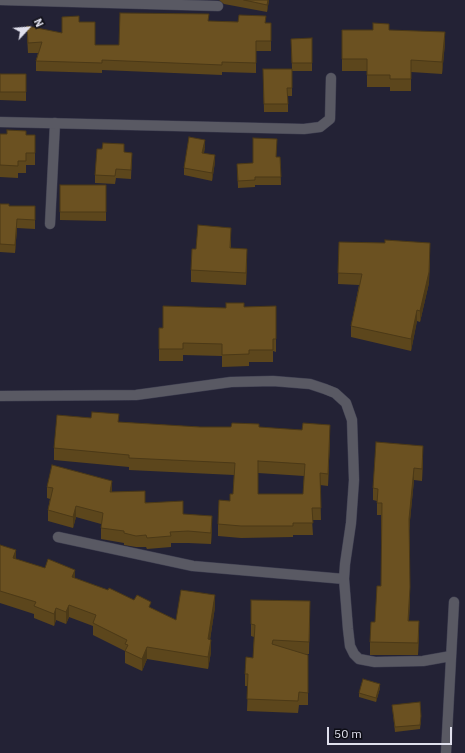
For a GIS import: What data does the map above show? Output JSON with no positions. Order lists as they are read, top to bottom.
{
  "scale_bar": "50 m",
  "north": "top right"
}
